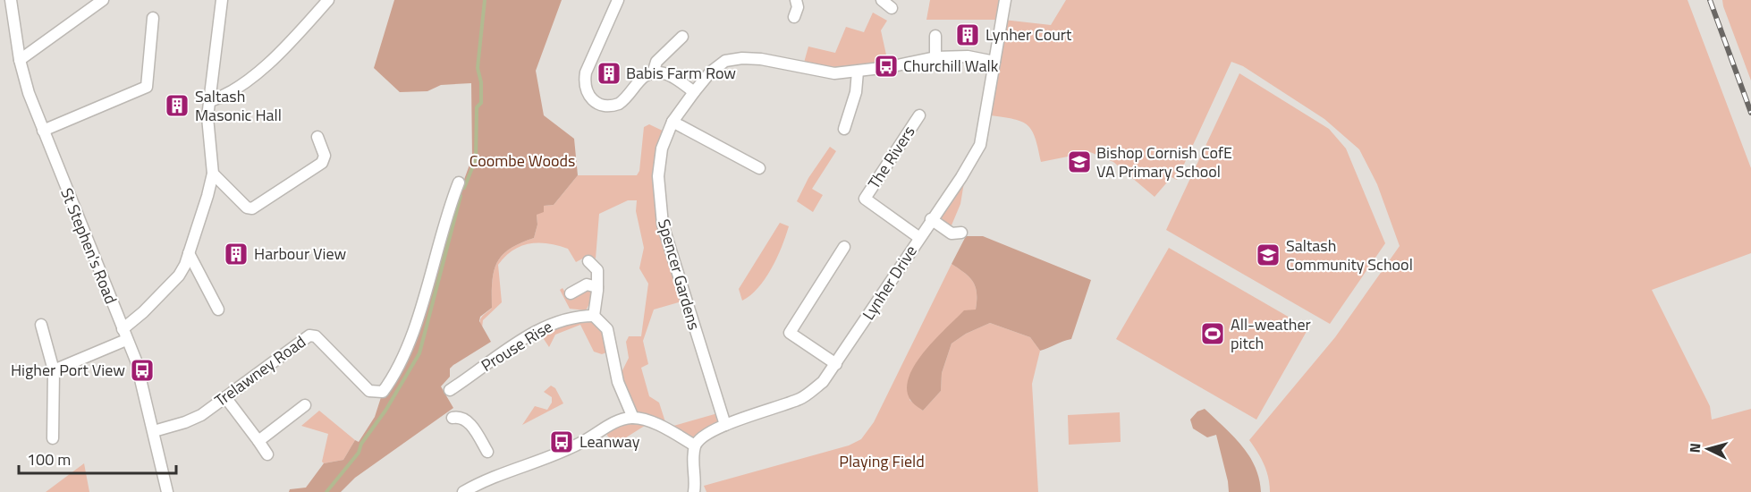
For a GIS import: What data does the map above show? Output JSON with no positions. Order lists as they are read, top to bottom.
{
  "streets": {
    "street": [
      "The Rivers",
      "St Stephen's Road",
      "Spencer Gardens",
      "Lynher Drive",
      "Prouse Rise",
      "Trelawney Road"
    ]
  },
  "crossings": [
    ["The Rivers", "Lynher Drive"],
    ["St Stephen's Road", "Trelawney Road"],
    ["Spencer Gardens", "Lynher Drive"]
  ],
  "parks": ["Coombe Woods", "Playing Field"],
  "places": {
    "building": [
      "Lynher Court",
      "Babis Farm Row",
      "Saltash Masonic Hall",
      "Harbour View"
    ],
    "bus stop": ["Churchill Walk", "Higher Port View", "Leanway"],
    "school or university": ["Bishop Cornish CofE VA Primary School", "Saltash Community School"],
    "sports": ["All-weather pitch"]
  },
  "scale_bar": "100 m",
  "north": "left"
}
